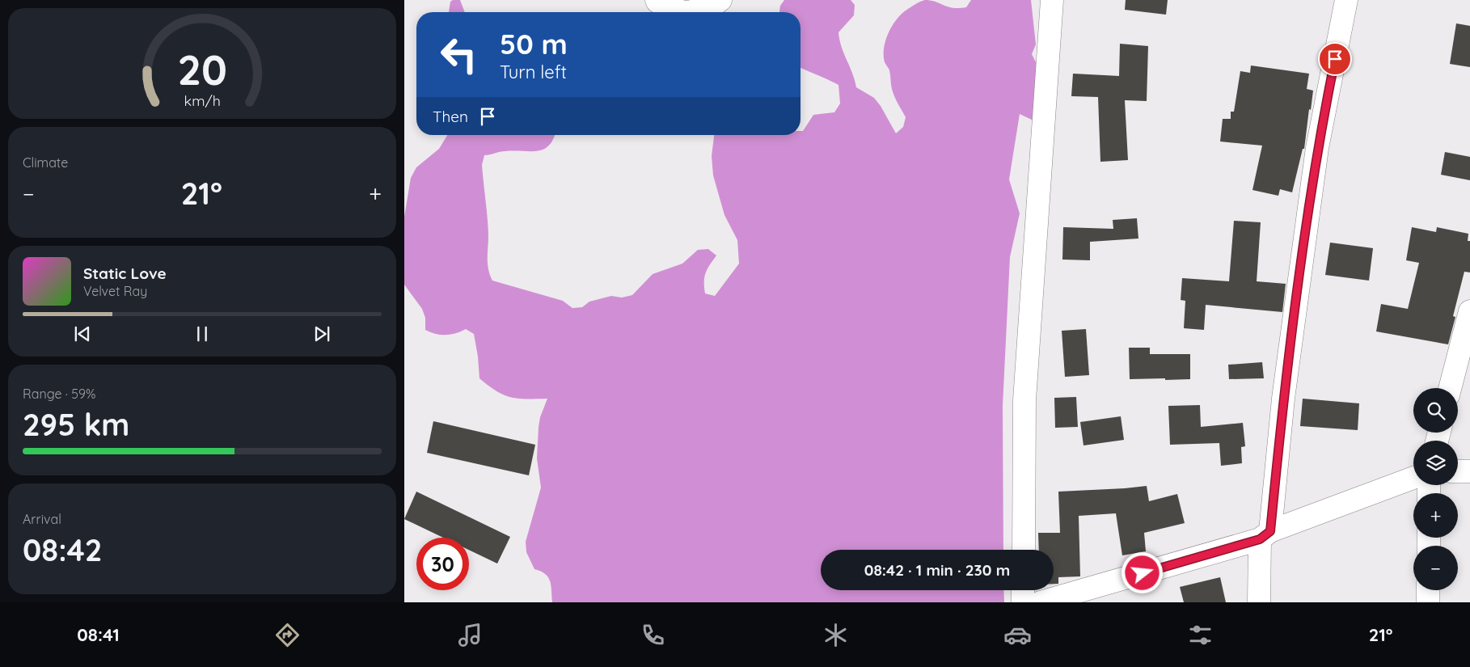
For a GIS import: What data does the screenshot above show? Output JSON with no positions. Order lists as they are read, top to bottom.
{
  "page": {
    "turn": ["50 m", "Turn left"],
    "then": "Then",
    "tile": [
      "Climate",
      ["Range · 59%", "295 km"],
      ["Arrival", "08:42"]
    ],
    "heat": ["−", "21°", "+"],
    "song": ["Static Love", "Velvet Ray"],
    "map_buttons": ["+", "−"],
    "limit": "30",
    "trip": "08:42 · 1 min · 230 m",
    "tabs": ["08:41", "21°"],
    "gauge": ["20", "km/h"]
  }
}
